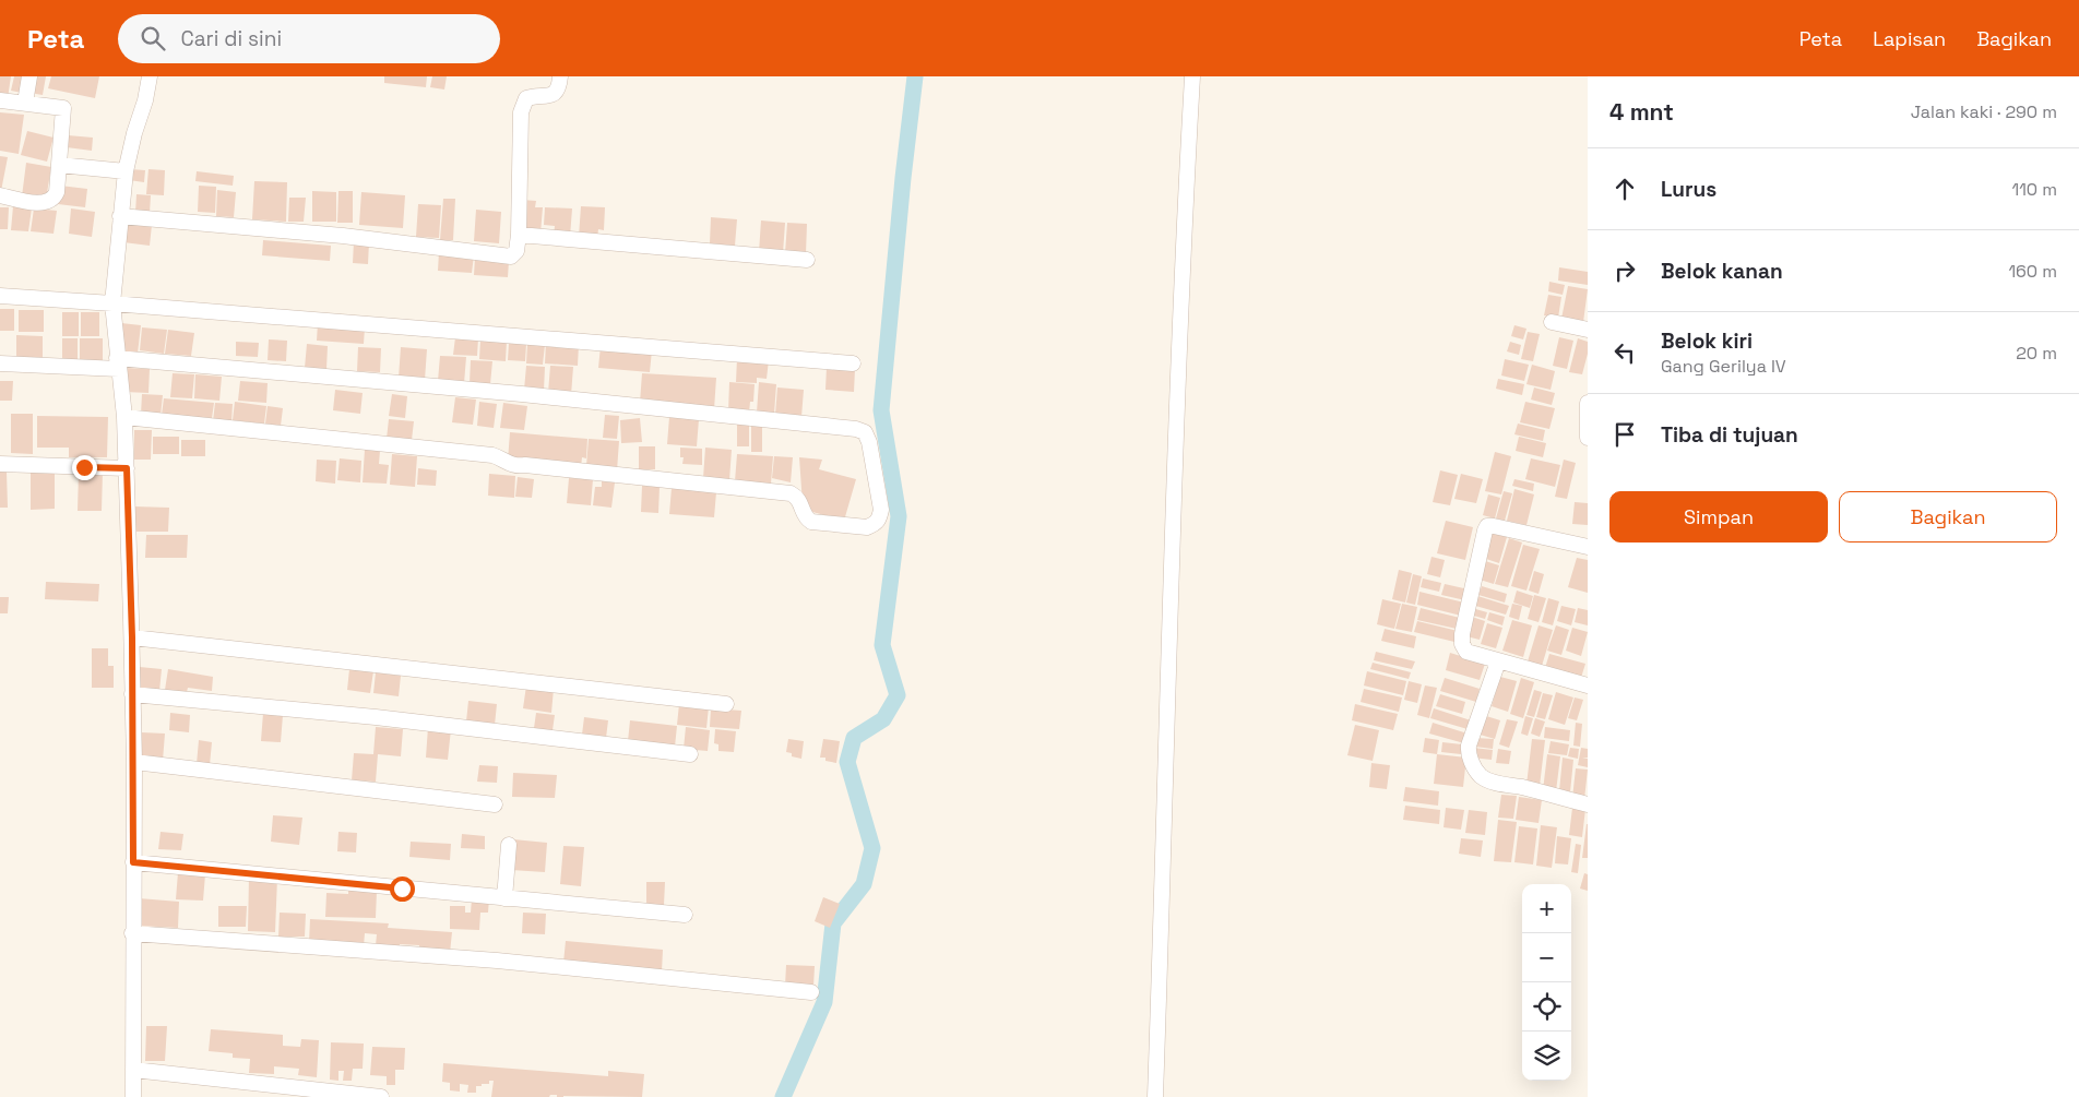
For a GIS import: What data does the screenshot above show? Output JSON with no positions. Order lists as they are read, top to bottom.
{
  "page": {
    "header": "Peta",
    "search": "Cari di sini",
    "nav": ["Peta", "Lapisan", "Bagikan"],
    "heading": ["4 mnt", "Jalan kaki · 290 m"],
    "list": [
      ["Lurus", "110 m"],
      ["Belok kanan", "160 m"],
      ["Belok kiri", "Gang Gerilya IV", "20 m"],
      "Tiba di tujuan"
    ],
    "buttons": ["Simpan", "Bagikan"],
    "map_buttons": ["+", "−"]
  }
}
